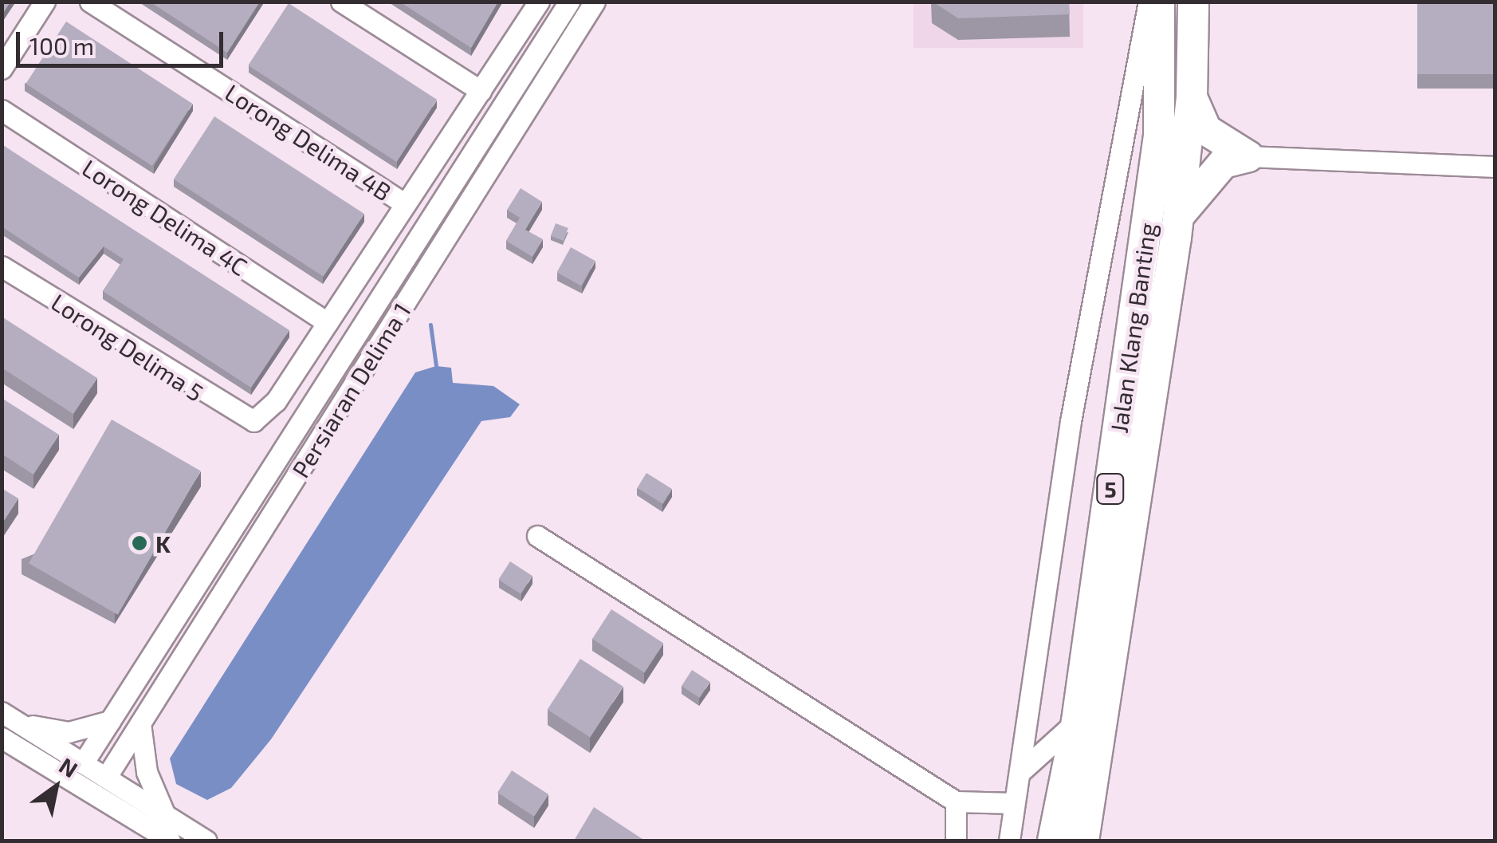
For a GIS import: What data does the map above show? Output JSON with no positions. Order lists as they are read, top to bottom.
{
  "streets": {
    "highway": ["Jalan Klang Banting", "5"],
    "street": [
      "Lorong Delima 4B",
      "Lorong Delima 4C",
      "Lorong Delima 5",
      "Persiaran Delima 1"
    ]
  },
  "crossings": [
    ["Lorong Delima 4C", "Lorong Delima 5"]
  ],
  "places": ["K"],
  "scale_bar": "100 m",
  "north": "top right"
}
